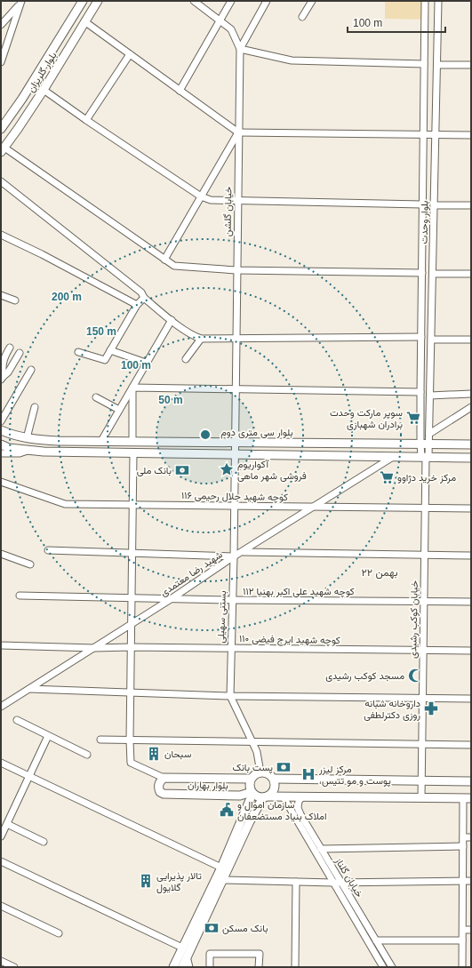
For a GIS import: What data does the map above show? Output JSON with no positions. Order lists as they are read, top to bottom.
{
  "streets": {
    "main road": ["بلوار گلریزان", "بلوار سی متری دوم", "بلوار بهاران"],
    "street": [
      "خیابان گلشن",
      "بلوار وحدت",
      "کوچه شهید جلال رحیمی ۱۱۶",
      "شهید رضا معتمدی",
      "کوچه شهید علی اکبر بهنیا ۱۱۲",
      "بستنی سهیلی",
      "خیابان کوکب رشیدی",
      "کوچه شهید ایرج فیضی ۱۱۰",
      "خیابان گلناز"
    ]
  },
  "crossings": [
    ["خیابان گلشن", "بلوار سی متری دوم"],
    ["خیابان گلشن", "بستنی سهیلی"],
    ["بلوار وحدت", "بلوار سی متری دوم"],
    ["بلوار وحدت", "خیابان کوکب رشیدی"],
    ["کوچه شهید جلال رحیمی ۱۱۶", "شهید رضا معتمدی"],
    ["کوچه شهید جلال رحیمی ۱۱۶", "بستنی سهیلی"],
    ["کوچه شهید جلال رحیمی ۱۱۶", "خیابان کوکب رشیدی"],
    ["شهید رضا معتمدی", "کوچه شهید علی اکبر بهنیا ۱۱۲"],
    ["شهید رضا معتمدی", "بستنی سهیلی"],
    ["شهید رضا معتمدی", "کوچه شهید ایرج فیضی ۱۱۰"],
    ["کوچه شهید علی اکبر بهنیا ۱۱۲", "بستنی سهیلی"],
    ["کوچه شهید علی اکبر بهنیا ۱۱۲", "خیابان کوکب رشیدی"],
    ["بستنی سهیلی", "کوچه شهید ایرج فیضی ۱۱۰"],
    ["بستنی سهیلی", "بلوار بهاران"],
    ["خیابان کوکب رشیدی", "کوچه شهید ایرج فیضی ۱۱۰"]
  ],
  "districts": ["۲۲ بهمن"],
  "places": {
    "supermarket": ["سوپر مارکت وحدت برادران شهبازی", "مرکز خرید دژاوو"],
    "place": ["آکواریوم فروشی شهر ماهی"],
    "bank": ["بانک ملی", "پست بانک", "بانک مسکن"],
    "mosque": ["مسجد کوکب رشیدی"],
    "pharmacy": ["داروخانه شبانه روزی دکترلطفی"],
    "building": ["سبحان", "تالار پذیرایی گلایول"],
    "hospital": ["مرکز لیزر ،پوست و مو تتیس"],
    "public building": ["سازمان اموال و املاک بنیاد مستضعفان"]
  },
  "scale_bar": "100 m",
  "rings": [
    "200 m",
    "150 m",
    "100 m",
    "50 m"
  ]
}
